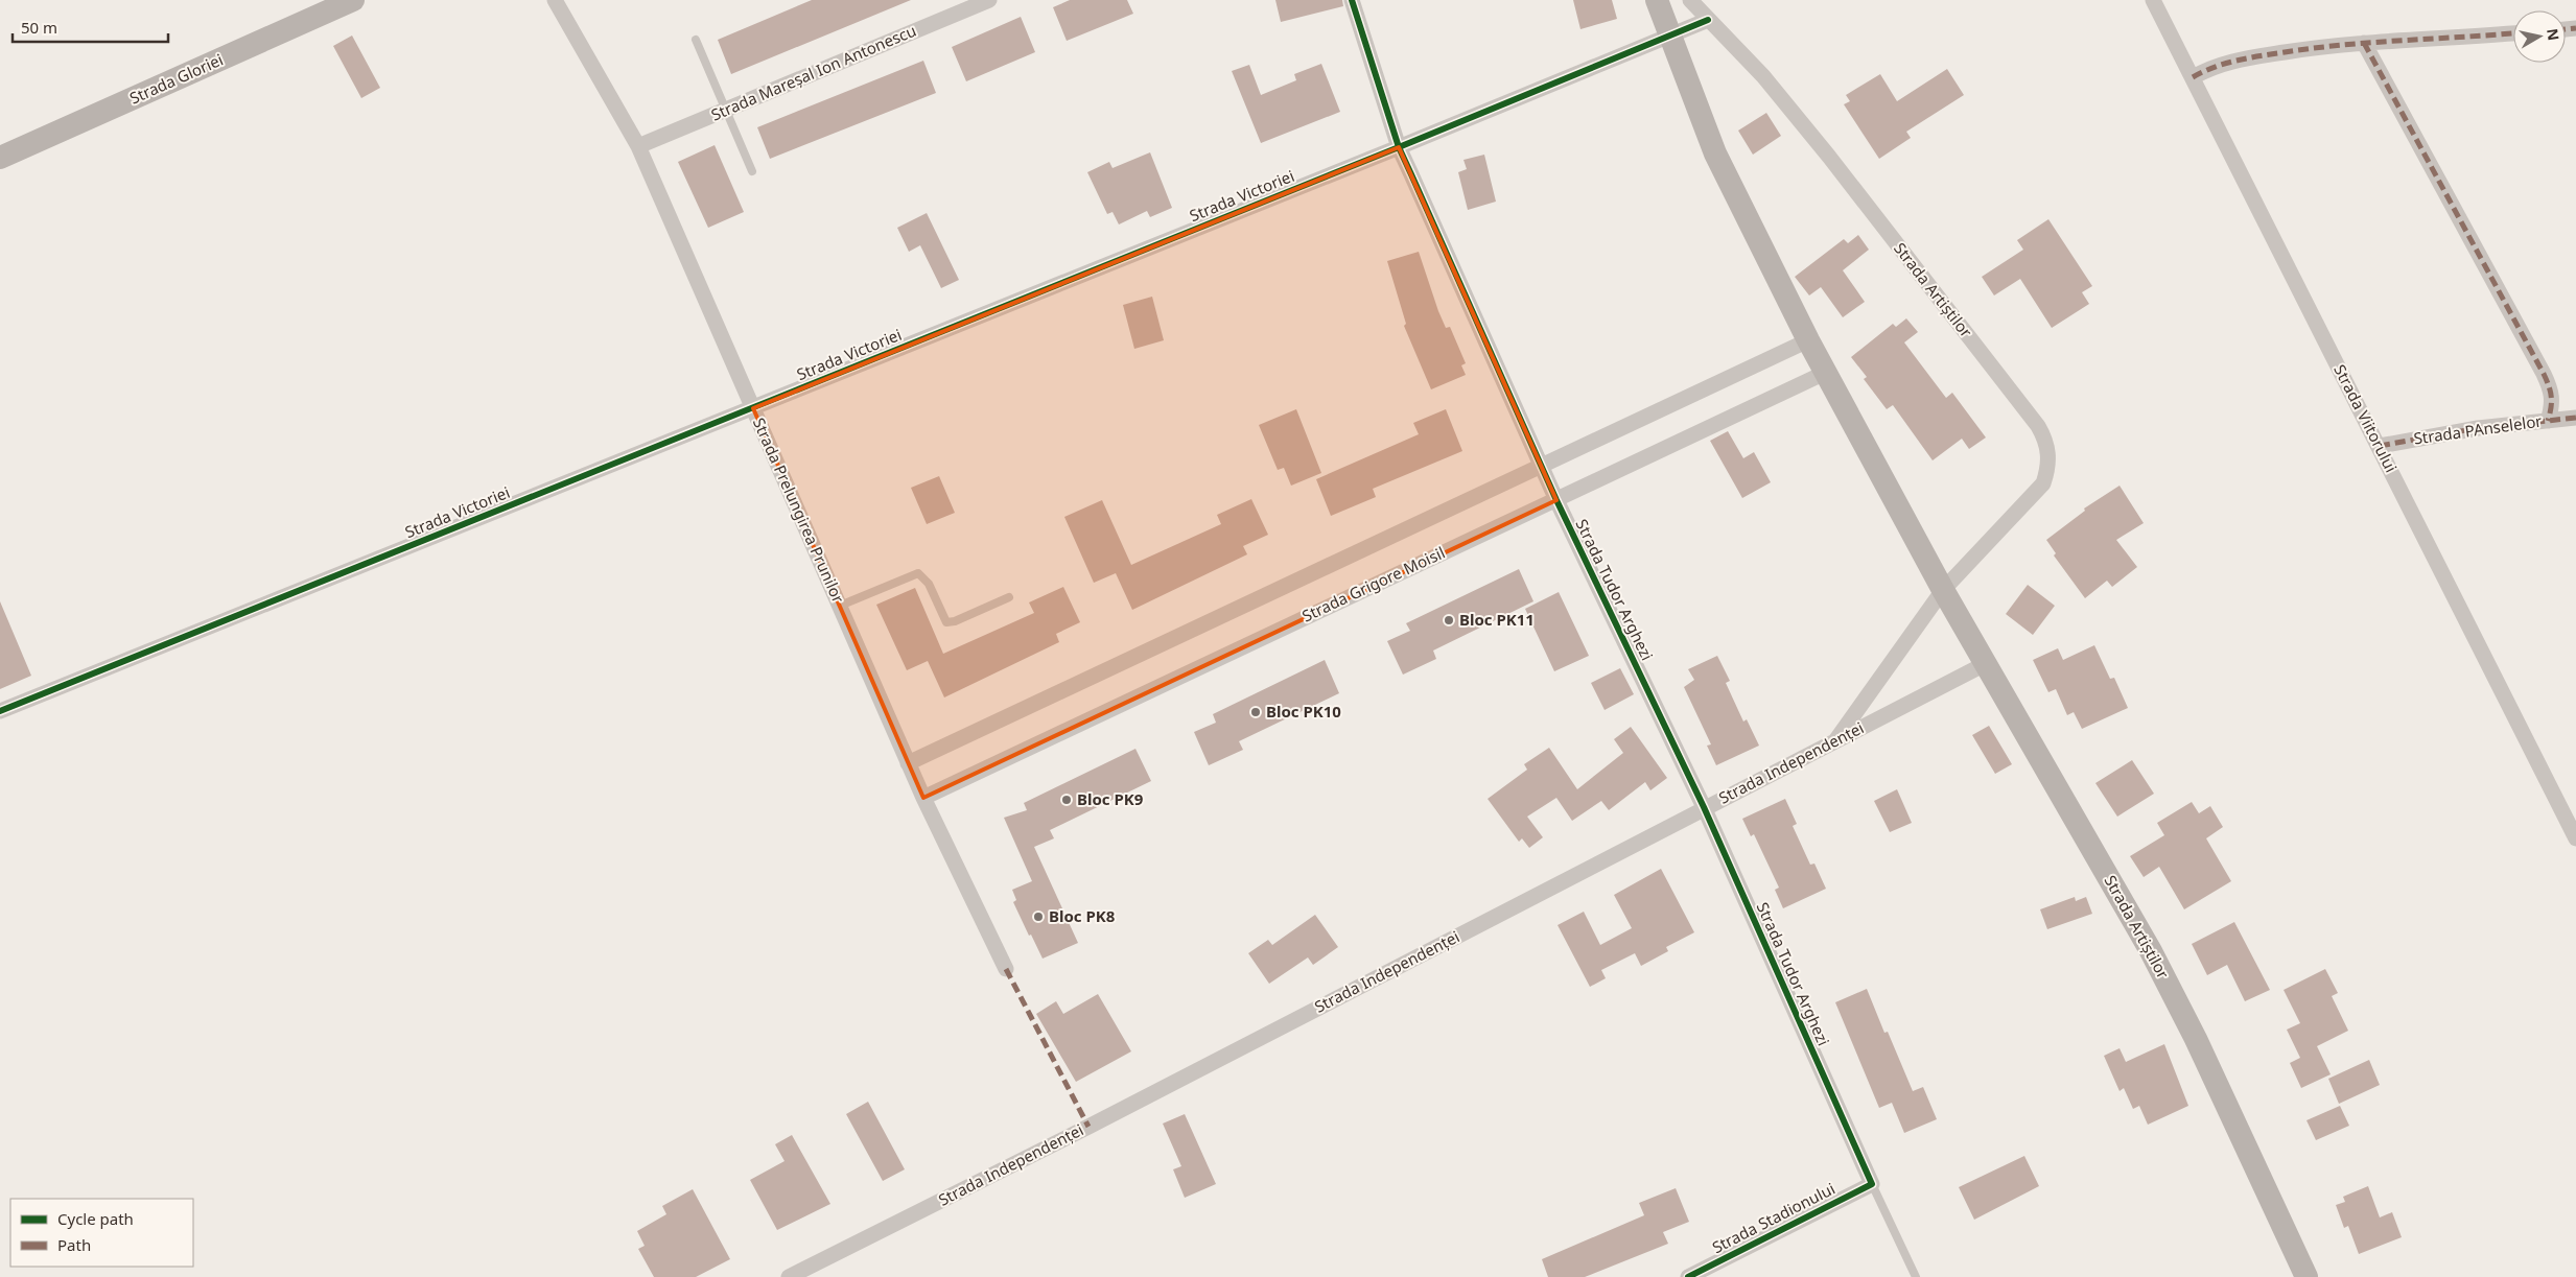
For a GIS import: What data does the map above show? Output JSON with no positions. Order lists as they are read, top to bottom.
{
  "streets": {
    "street": [
      "Strada Mareșal Ion Antonescu",
      "Strada Gloriei",
      "Strada Victoriei",
      "Strada Artiștilor",
      "Strada Viitorului",
      "Strada PAnselelor",
      "Strada Prelungirea Prunilor",
      "Strada Grigore Moisil",
      "Strada Tudor Arghezi",
      "Strada Independenței",
      "Strada Stadionului"
    ]
  },
  "crossings": [
    ["Strada Mareșal Ion Antonescu", "Strada Prelungirea Prunilor"],
    ["Strada Victoriei", "Strada Artiștilor"],
    ["Strada Victoriei", "Strada Prelungirea Prunilor"],
    ["Strada Victoriei", "Strada Tudor Arghezi"],
    ["Strada Artiștilor", "Strada Grigore Moisil"],
    ["Strada Artiștilor", "Strada Independenței"],
    ["Strada Viitorului", "Strada PAnselelor"],
    ["Strada Prelungirea Prunilor", "Strada Grigore Moisil"],
    ["Strada Grigore Moisil", "Strada Tudor Arghezi"],
    ["Strada Tudor Arghezi", "Strada Independenței"],
    ["Strada Tudor Arghezi", "Strada Stadionului"]
  ],
  "places": [
    "Bloc PK11",
    "Bloc PK10",
    "Bloc PK9",
    "Bloc PK8"
  ],
  "legend": ["Cycle path", "Path"],
  "scale_bar": "50 m",
  "north": "right"
}
